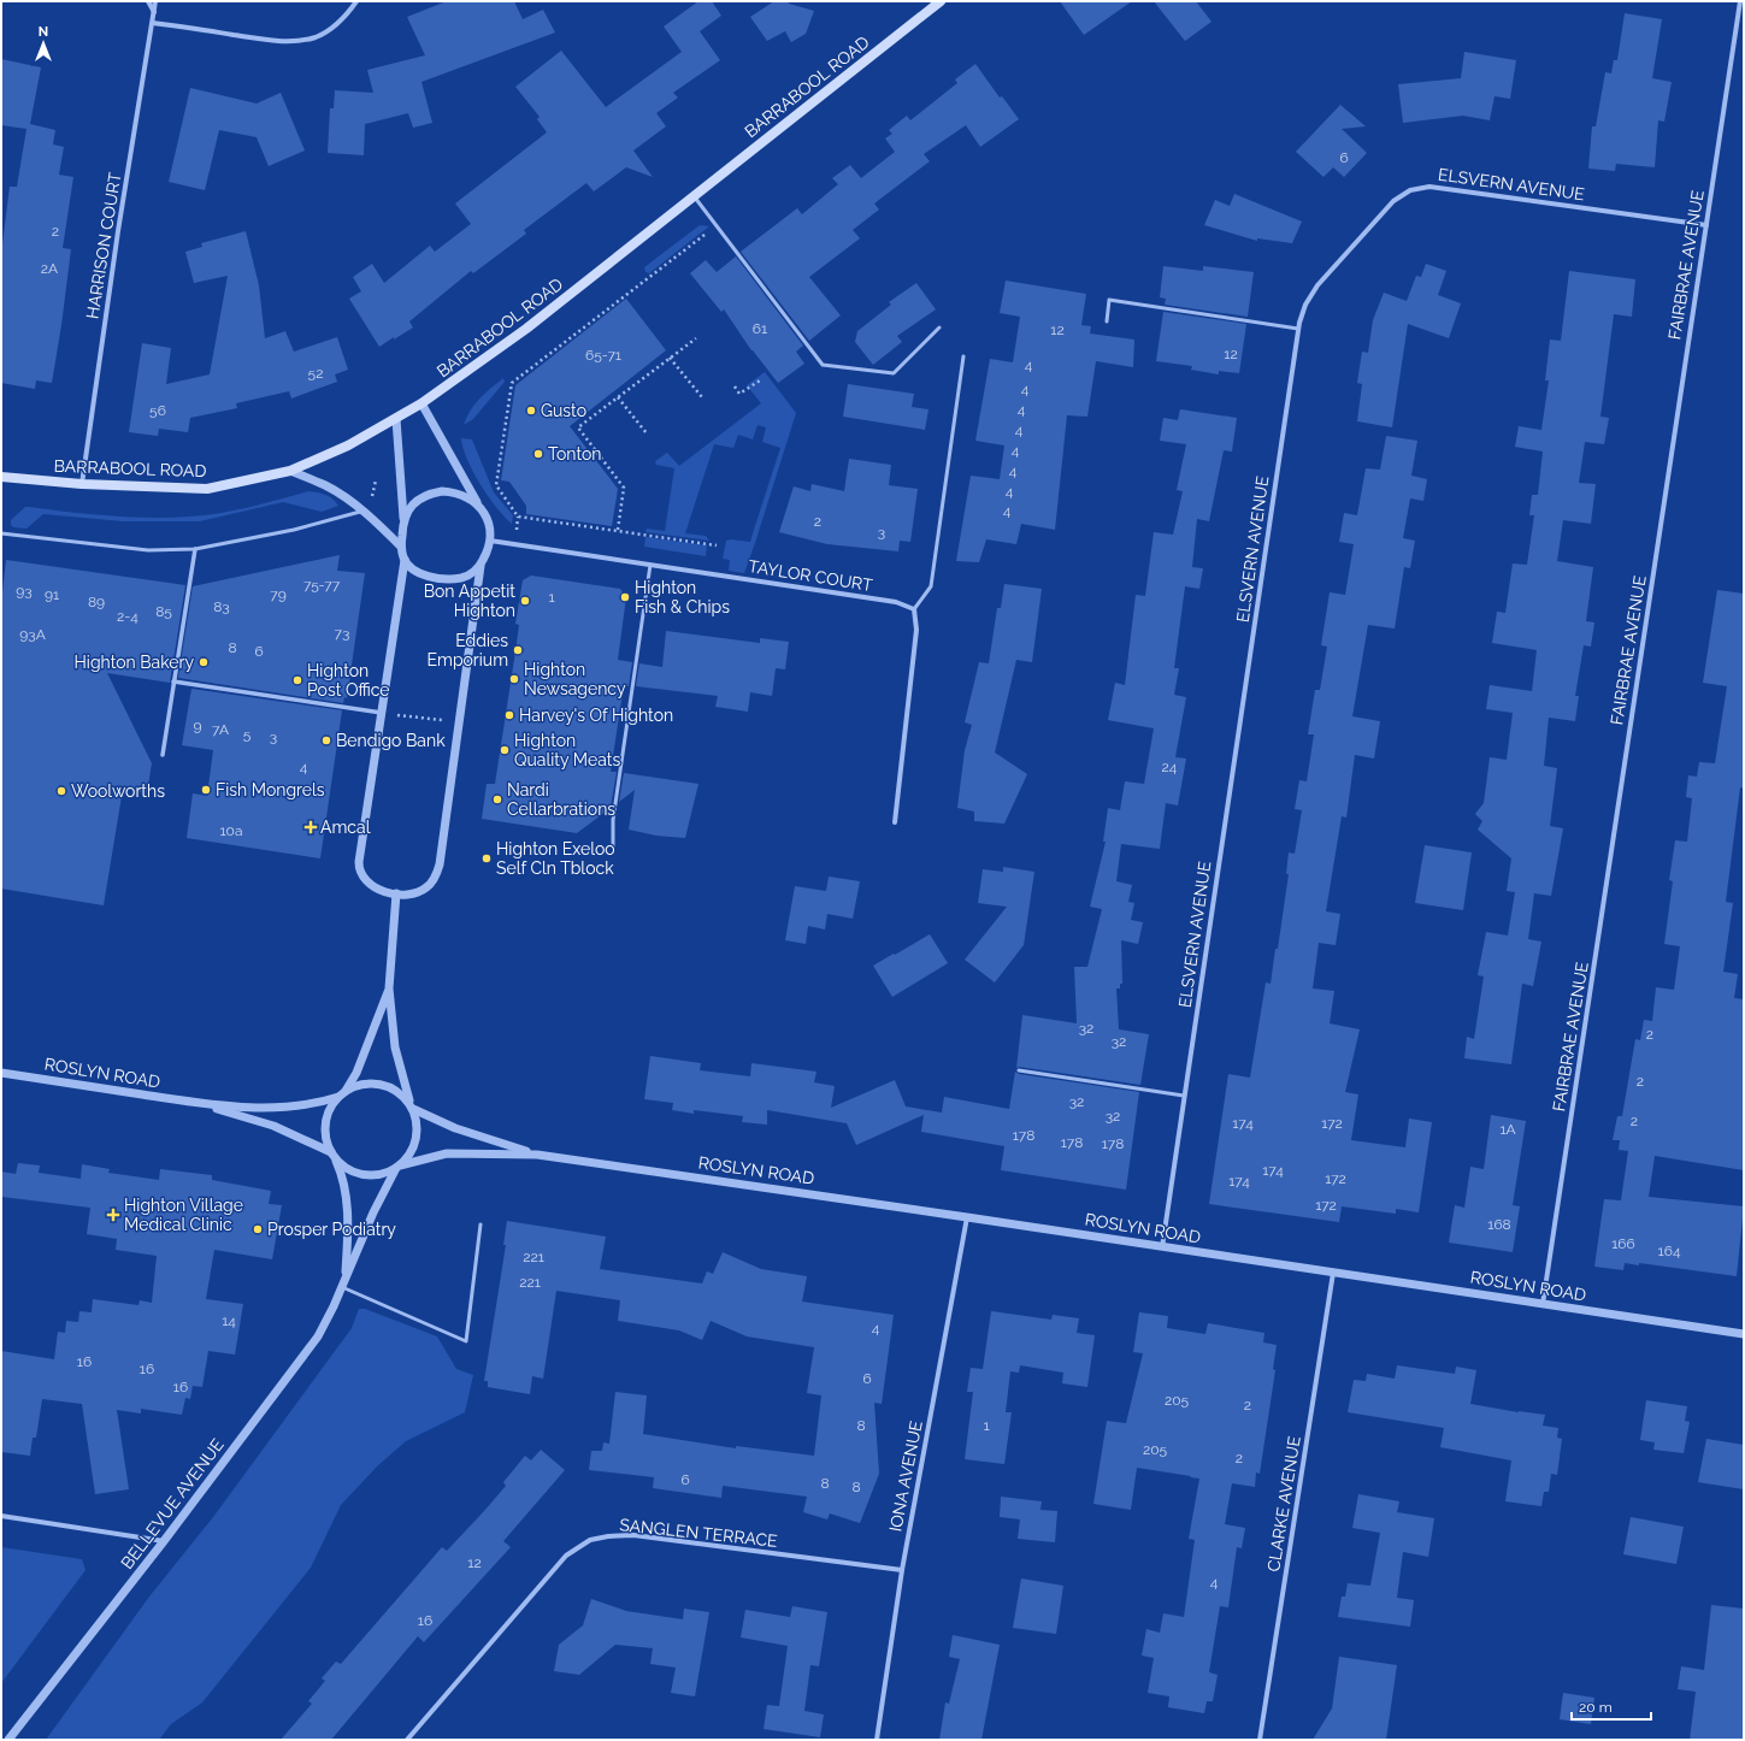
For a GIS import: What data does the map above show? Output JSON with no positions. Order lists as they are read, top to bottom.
{
  "streets": {
    "main road": ["BARRABOOL ROAD"],
    "street": [
      "ELSVERN AVENUE",
      "HARRISON COURT",
      "FAIRBRAE AVENUE",
      "TAYLOR COURT",
      "ROSLYN ROAD",
      "IONA AVENUE",
      "BELLEVUE AVENUE",
      "CLARKE AVENUE",
      "SANGLEN TERRACE"
    ]
  },
  "crossings": [
    ["BARRABOOL ROAD", "HARRISON COURT"],
    ["ELSVERN AVENUE", "FAIRBRAE AVENUE"],
    ["ELSVERN AVENUE", "ROSLYN ROAD"],
    ["FAIRBRAE AVENUE", "ROSLYN ROAD"],
    ["ROSLYN ROAD", "IONA AVENUE"],
    ["ROSLYN ROAD", "BELLEVUE AVENUE"],
    ["ROSLYN ROAD", "CLARKE AVENUE"],
    ["IONA AVENUE", "SANGLEN TERRACE"]
  ],
  "places": {
    "other": [
      "Gusto",
      "Tonton",
      "Highton Fish & Chips",
      "Bon Appetit Highton",
      "Eddies Emporium",
      "Highton Bakery",
      "Highton Newsagency",
      "Highton Post Office",
      "Harvey's Of Highton",
      "Bendigo Bank",
      "Highton Quality Meats",
      "Fish Mongrels",
      "Woolworths",
      "Nardi Cellarbrations",
      "Highton Exeloo Self Cln Tblock",
      "Prosper Podiatry"
    ],
    "health": ["Amcal", "Highton Village Medical Clinic"]
  },
  "house_numbers": [
    "6",
    "2",
    "2A",
    "61",
    "12",
    "12",
    "65-71",
    "4",
    "52",
    "4",
    "4",
    "56",
    "4",
    "4",
    "4",
    "4",
    "4",
    "2",
    "3",
    "75-77",
    "93",
    "91",
    "79",
    "1",
    "89",
    "83",
    "85",
    "2-4",
    "73",
    "93A",
    "8",
    "6",
    "9",
    "7A",
    "5",
    "3",
    "4",
    "24",
    "10a",
    "32",
    "2",
    "32",
    "2",
    "32",
    "32",
    "2",
    "174",
    "172",
    "1A",
    "178",
    "178",
    "178",
    "174",
    "172",
    "174",
    "172",
    "168",
    "166",
    "164",
    "221",
    "221",
    "14",
    "4",
    "16",
    "16",
    "6",
    "16",
    "205",
    "2",
    "8",
    "1",
    "205",
    "2",
    "6",
    "8",
    "8",
    "12",
    "4",
    "16"
  ],
  "scale_bar": "20 m",
  "north": "top"
}
